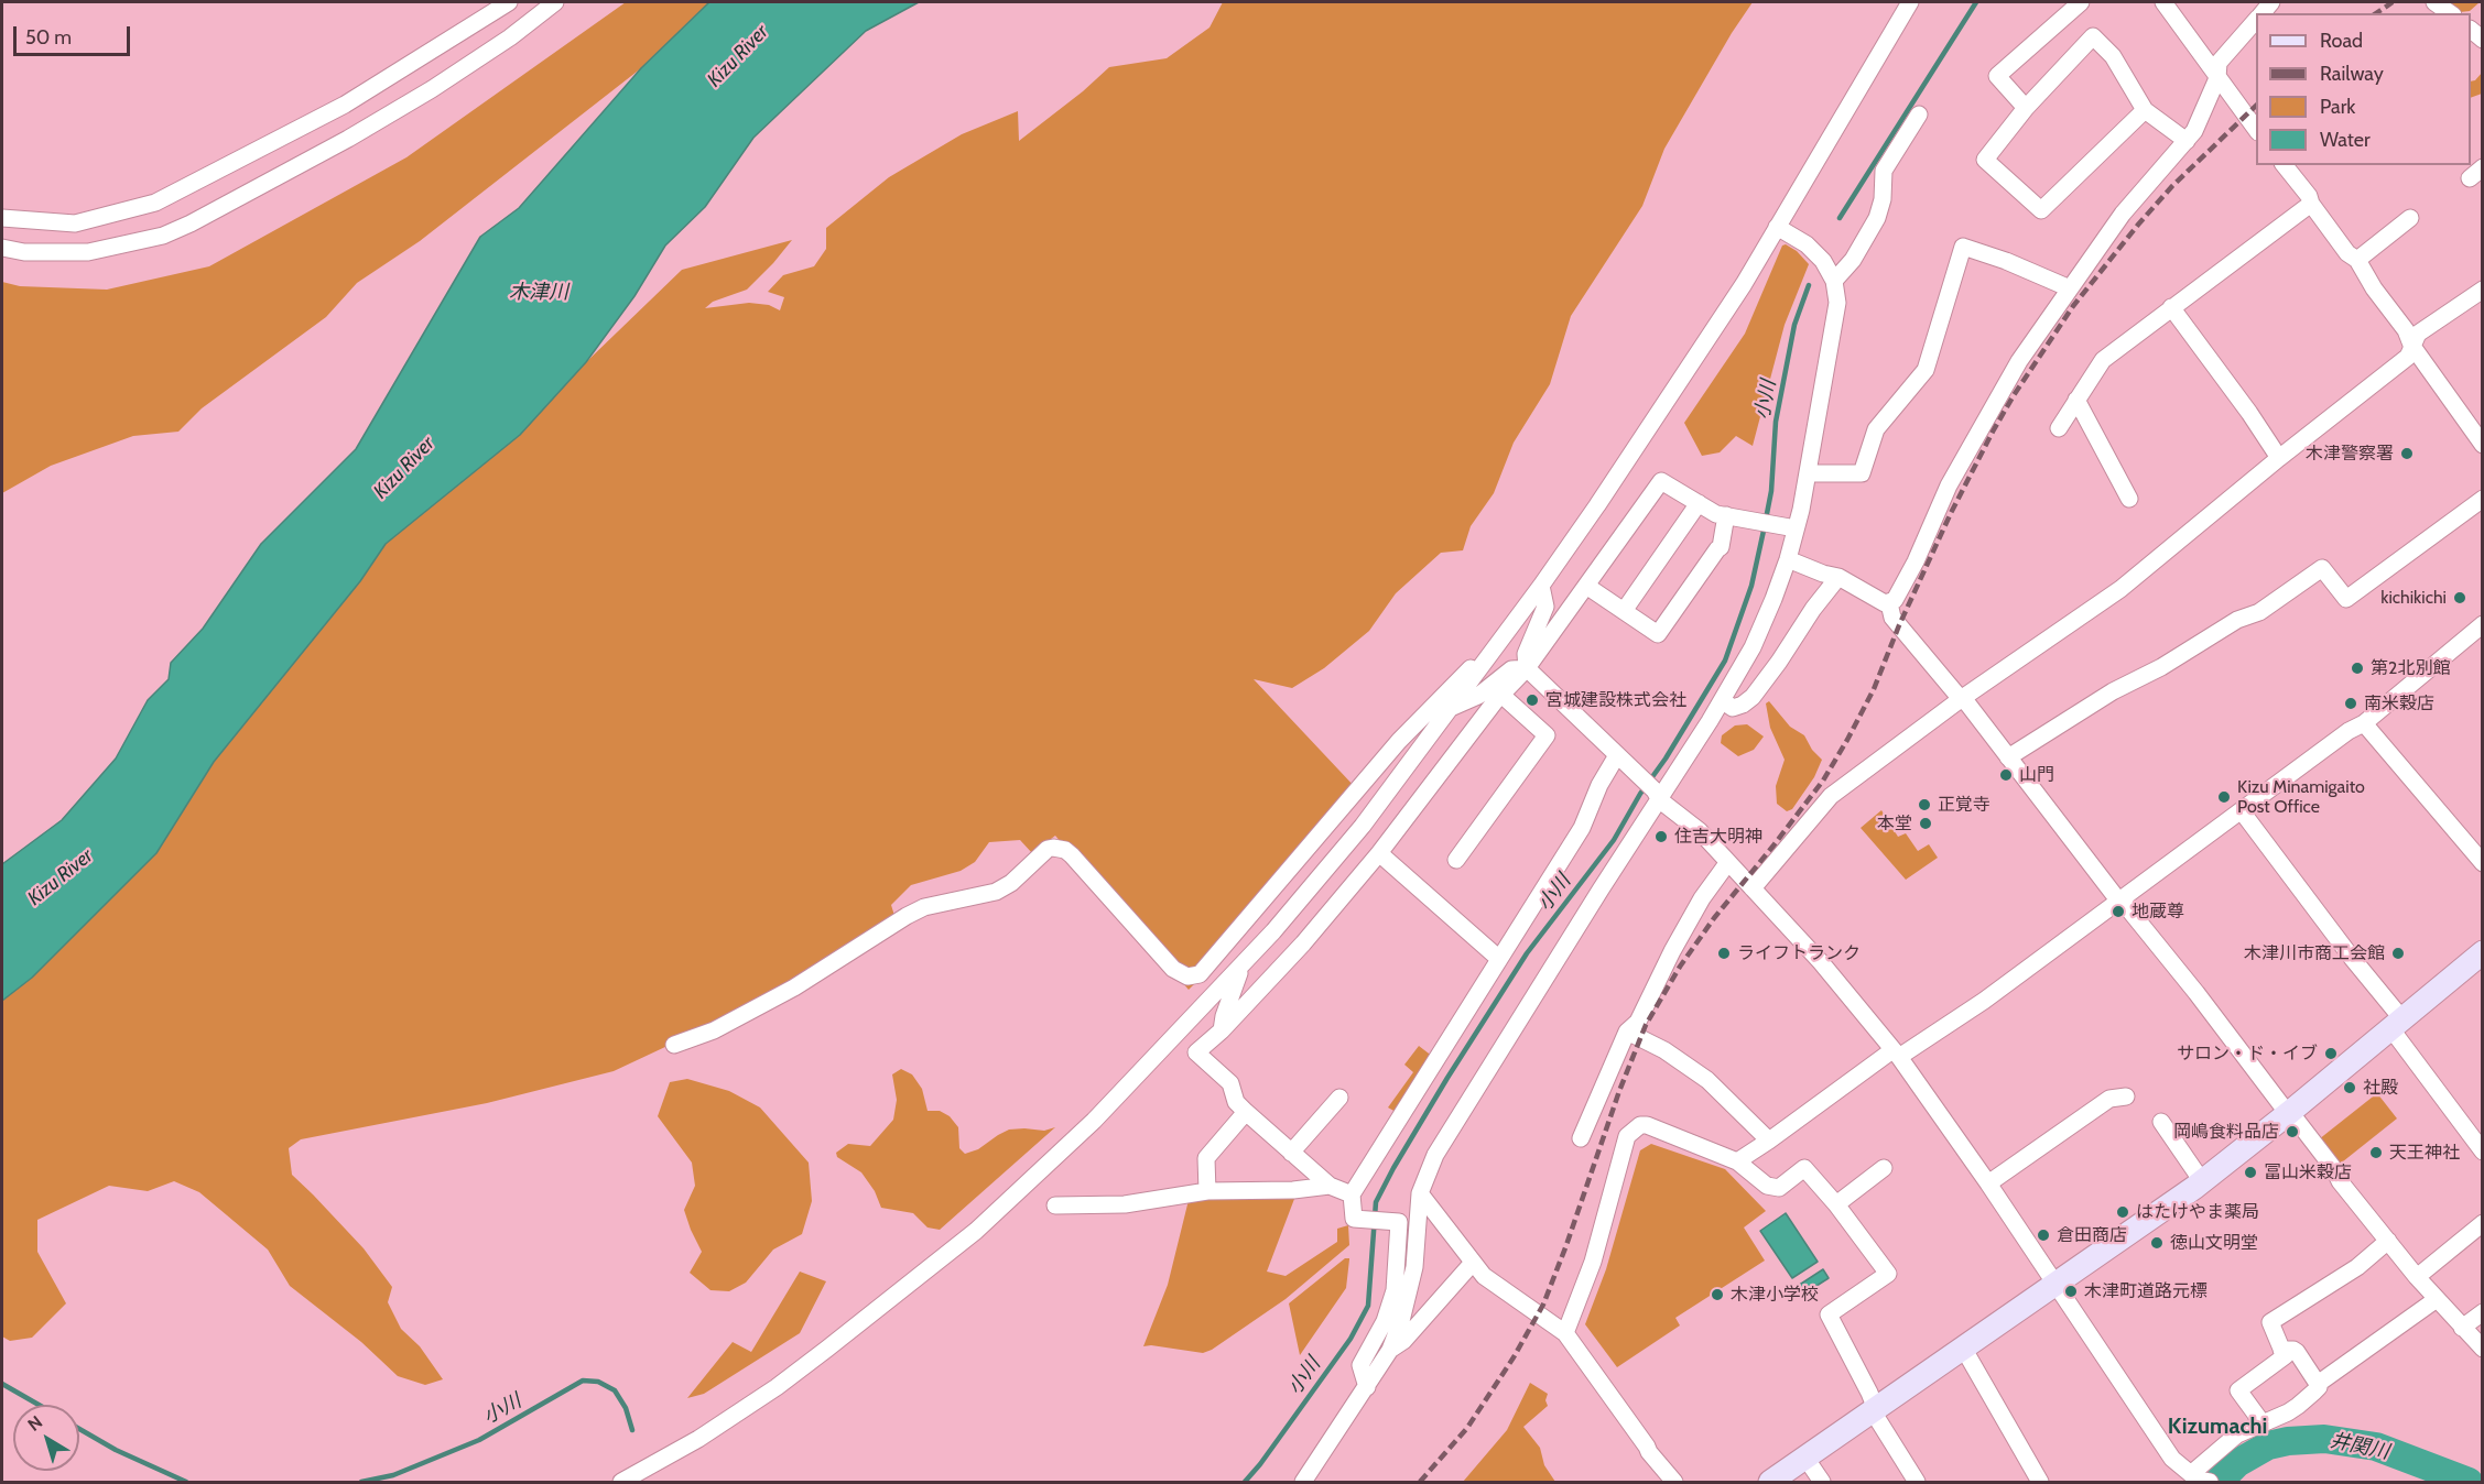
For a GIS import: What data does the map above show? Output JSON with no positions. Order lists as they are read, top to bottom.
{
  "districts": ["Kizumachi"],
  "water": [
    "Kizu River",
    "木津川",
    "小川",
    "井関川"
  ],
  "places": [
    "木津警察署",
    "kichikichi",
    "第2北別館",
    "宮城建設株式会社",
    "南米穀店",
    "山門",
    "Kizu Minamigaito Post Office",
    "正覚寺",
    "本堂",
    "住吉大明神",
    "地蔵尊",
    "ライフトランク",
    "木津川市商工会館",
    "サロン・ド・イブ",
    "社殿",
    "岡嶋食料品店",
    "天王神社",
    "冨山米穀店",
    "はたけやま薬局",
    "倉田商店",
    "徳山文明堂",
    "木津町道路元標",
    "木津小学校"
  ],
  "legend": [
    "Road",
    "Railway",
    "Park",
    "Water"
  ],
  "scale_bar": "50 m",
  "north": "top left"
}
